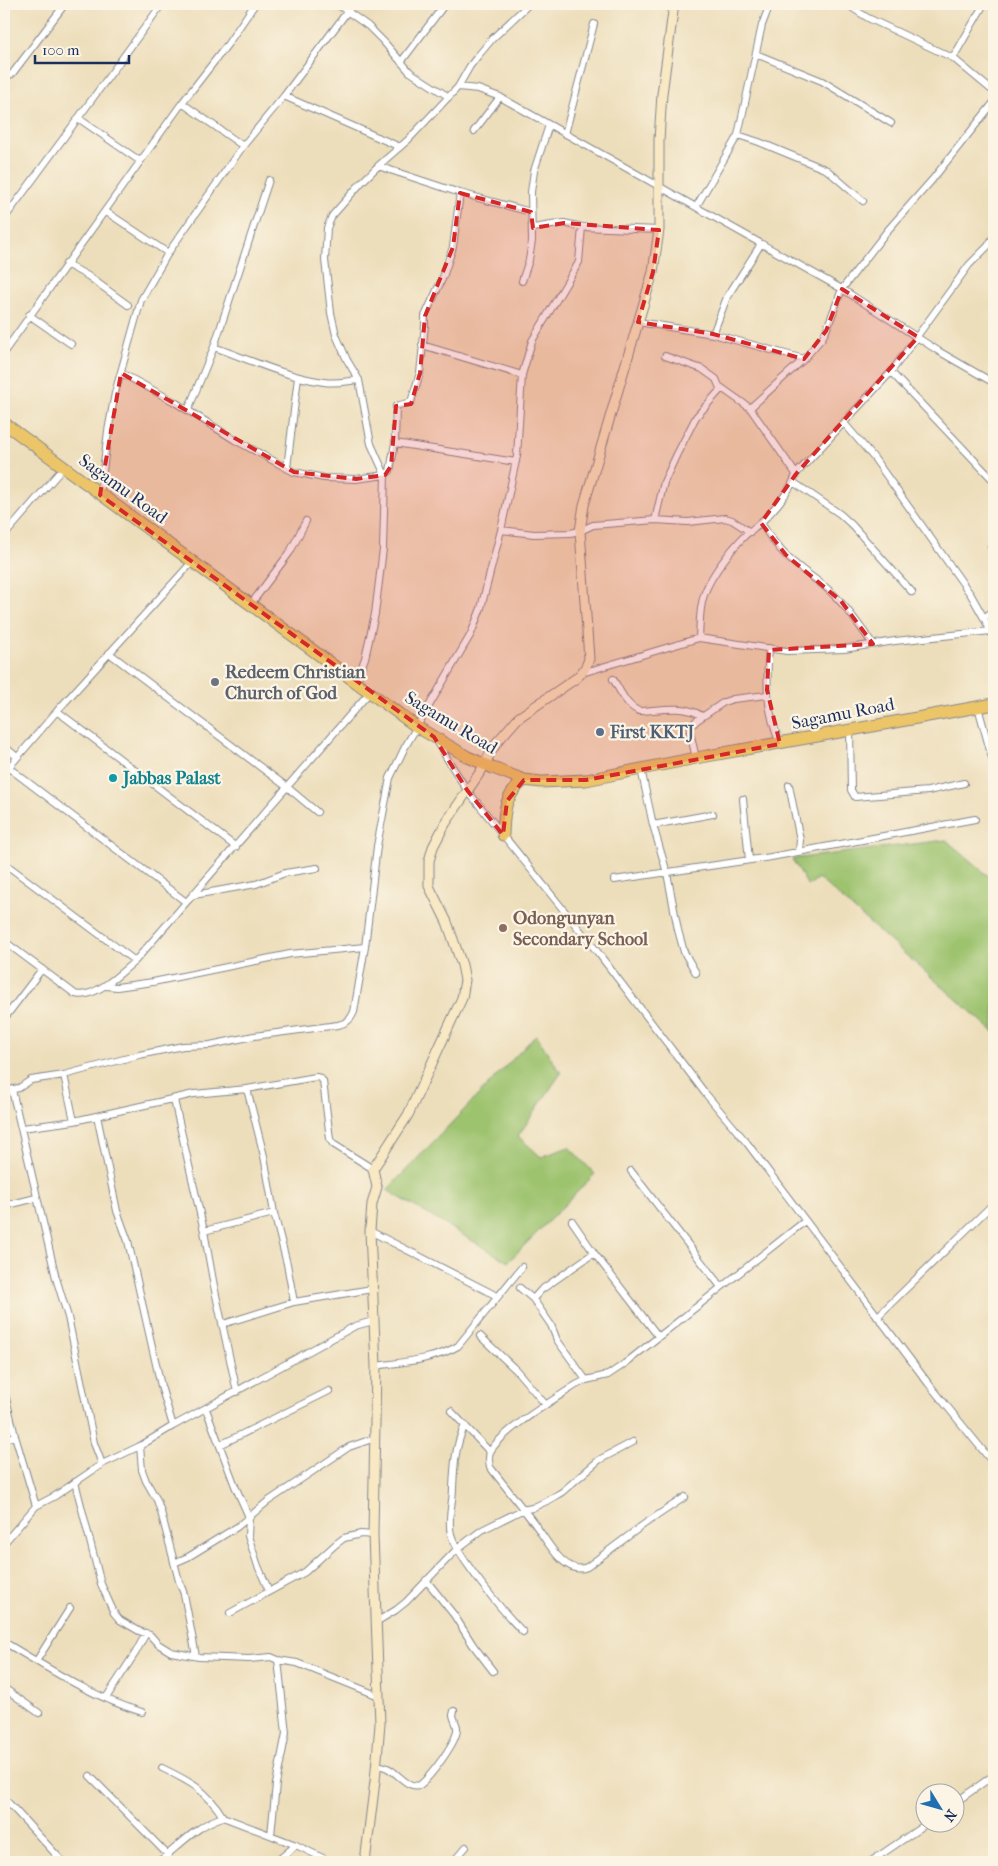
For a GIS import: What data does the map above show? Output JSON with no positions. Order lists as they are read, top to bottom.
{
  "streets": {
    "highway": ["Sagamu Road"]
  },
  "places": [
    "Redeem Christian Church of God",
    "First KKTJ",
    "Jabbas Palast",
    "Odongunyan Secondary School"
  ],
  "scale_bar": "100 m",
  "north": "bottom right"
}
